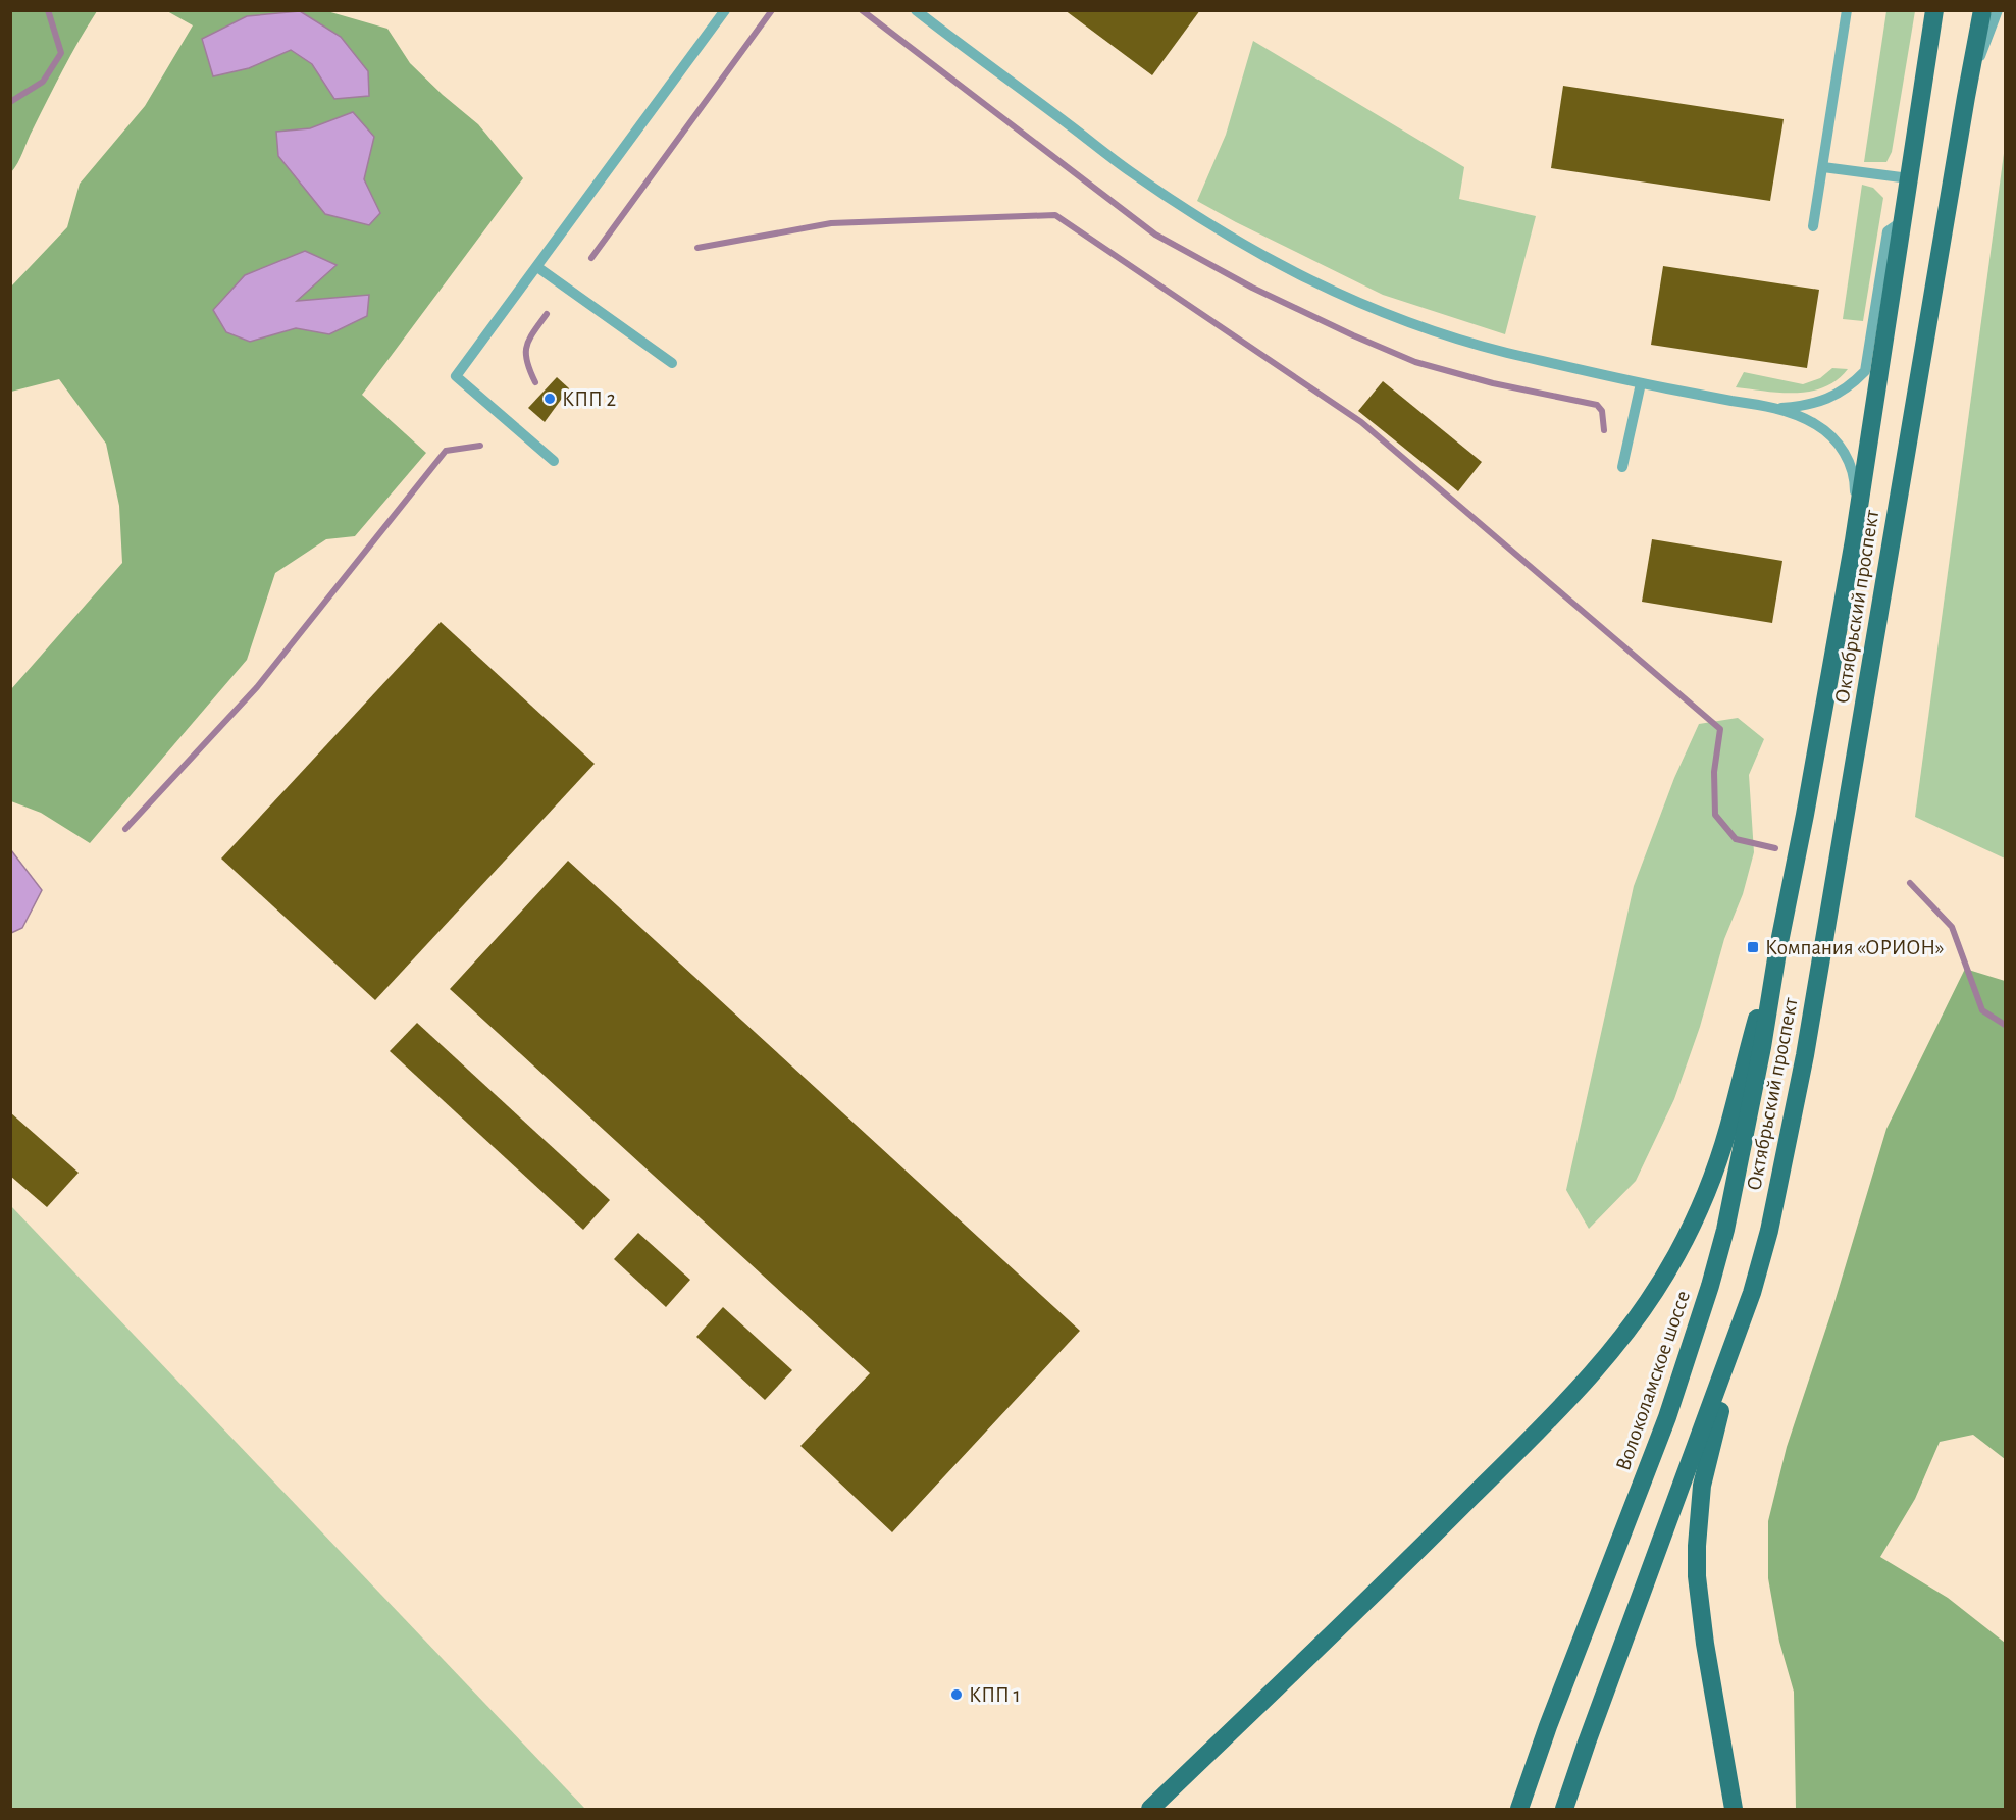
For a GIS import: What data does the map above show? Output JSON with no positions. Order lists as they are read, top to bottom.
{
  "streets": {
    "main road": ["Октябрьский проспект", "Волоколамское шоссе"]
  },
  "crossings": [
    ["Октябрьский проспект", "Волоколамское шоссе"]
  ],
  "places": {
    "other": ["КПП 2", "КПП 1"],
    "transit": ["Компания «ОРИОН»"]
  }
}
